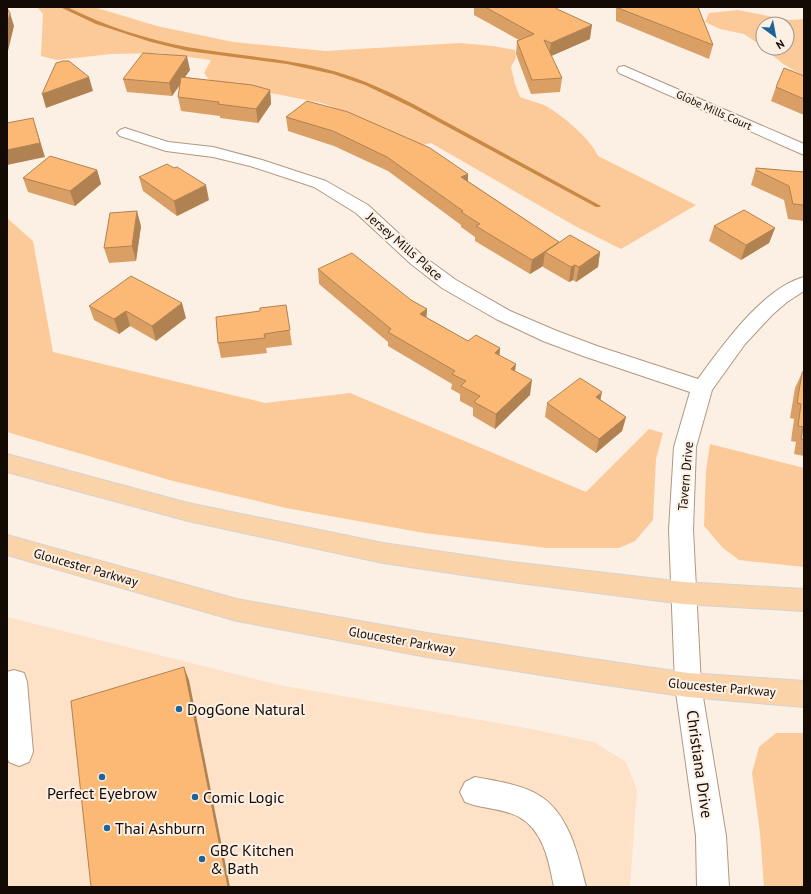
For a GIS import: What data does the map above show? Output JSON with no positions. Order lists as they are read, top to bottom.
{
  "streets": {
    "main road": ["Gloucester Parkway"],
    "street": [
      "Globe Mills Court",
      "Jersey Mills Place",
      "Tavern Drive",
      "Christiana Drive"
    ]
  },
  "crossings": [
    ["Jersey Mills Place", "Tavern Drive"],
    ["Tavern Drive", "Christiana Drive"],
    ["Gloucester Parkway", "Christiana Drive"]
  ],
  "places": [
    "DogGone Natural",
    "Perfect Eyebrow",
    "Comic Logic",
    "Thai Ashburn",
    "GBC Kitchen & Bath"
  ],
  "north": "bottom right"
}
